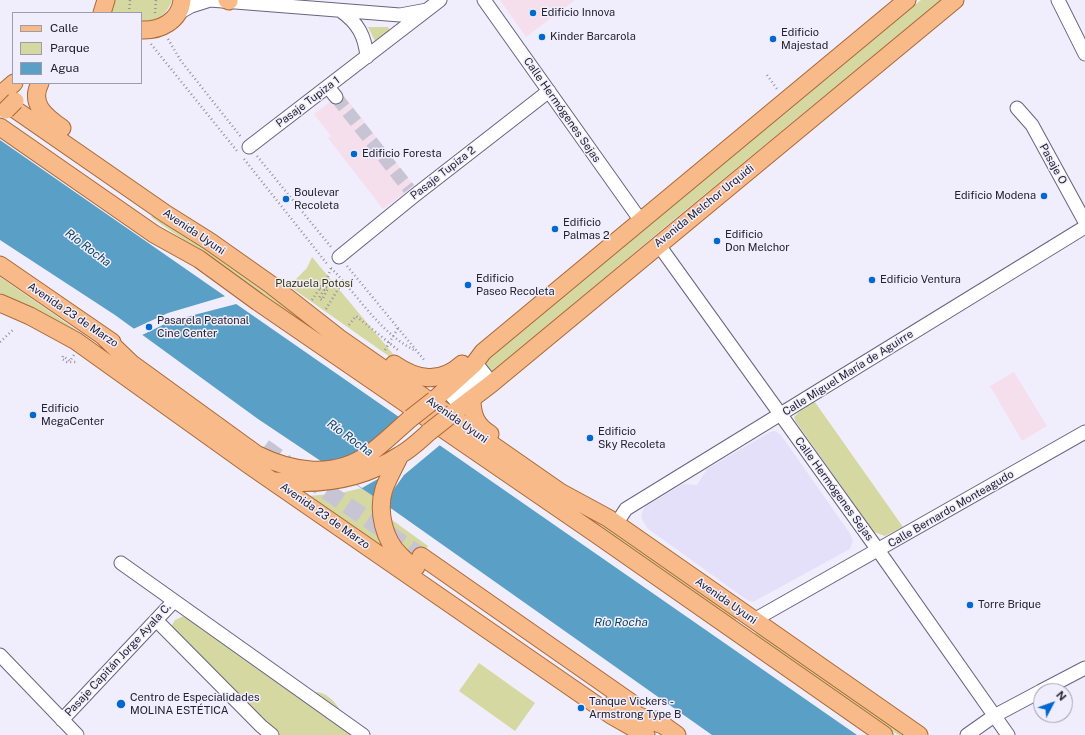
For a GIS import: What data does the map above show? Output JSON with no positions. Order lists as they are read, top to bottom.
{
  "streets": {
    "main road": ["Avenida Melchor Urquidi", "Avenida Uyuni", "Avenida 23 de Marzo"],
    "street": [
      "Pasaje Tupiza 1",
      "Calle Hermógenes Sejas",
      "Pasaje O",
      "Pasaje Tupiza 2",
      "Calle Miguel María de Aguirre",
      "Calle Bernardo Monteagudo",
      "Pasaje Capitán Jorge Ayala C."
    ]
  },
  "crossings": [
    ["Calle Hermógenes Sejas", "Pasaje Tupiza 2"],
    ["Calle Hermógenes Sejas", "Avenida Melchor Urquidi"],
    ["Calle Hermógenes Sejas", "Calle Miguel María de Aguirre"],
    ["Calle Hermógenes Sejas", "Calle Bernardo Monteagudo"],
    ["Avenida Uyuni", "Calle Miguel María de Aguirre"],
    ["Avenida Uyuni", "Calle Bernardo Monteagudo"]
  ],
  "water": ["Río Rocha"],
  "parks": ["Plazuela Potosí"],
  "places": [
    "Edificio Innova",
    "Kinder Barcarola",
    "Edificio Majestad",
    "Edificio Foresta",
    "Edificio Modena",
    "Boulevar Recoleta",
    "Edificio Palmas 2",
    "Edificio Don Melchor",
    "Edificio Ventura",
    "Edificio Paseo Recoleta",
    "Pasarela Peatonal Cine Center",
    "Edificio MegaCenter",
    "Edificio Sky Recoleta",
    "Torre Brique",
    "Centro de Especialidades MOLINA ESTÉTICA",
    "Tanque Vickers - Armstrong Type B"
  ],
  "legend": ["Calle", "Parque", "Agua"],
  "north": "top right"
}
